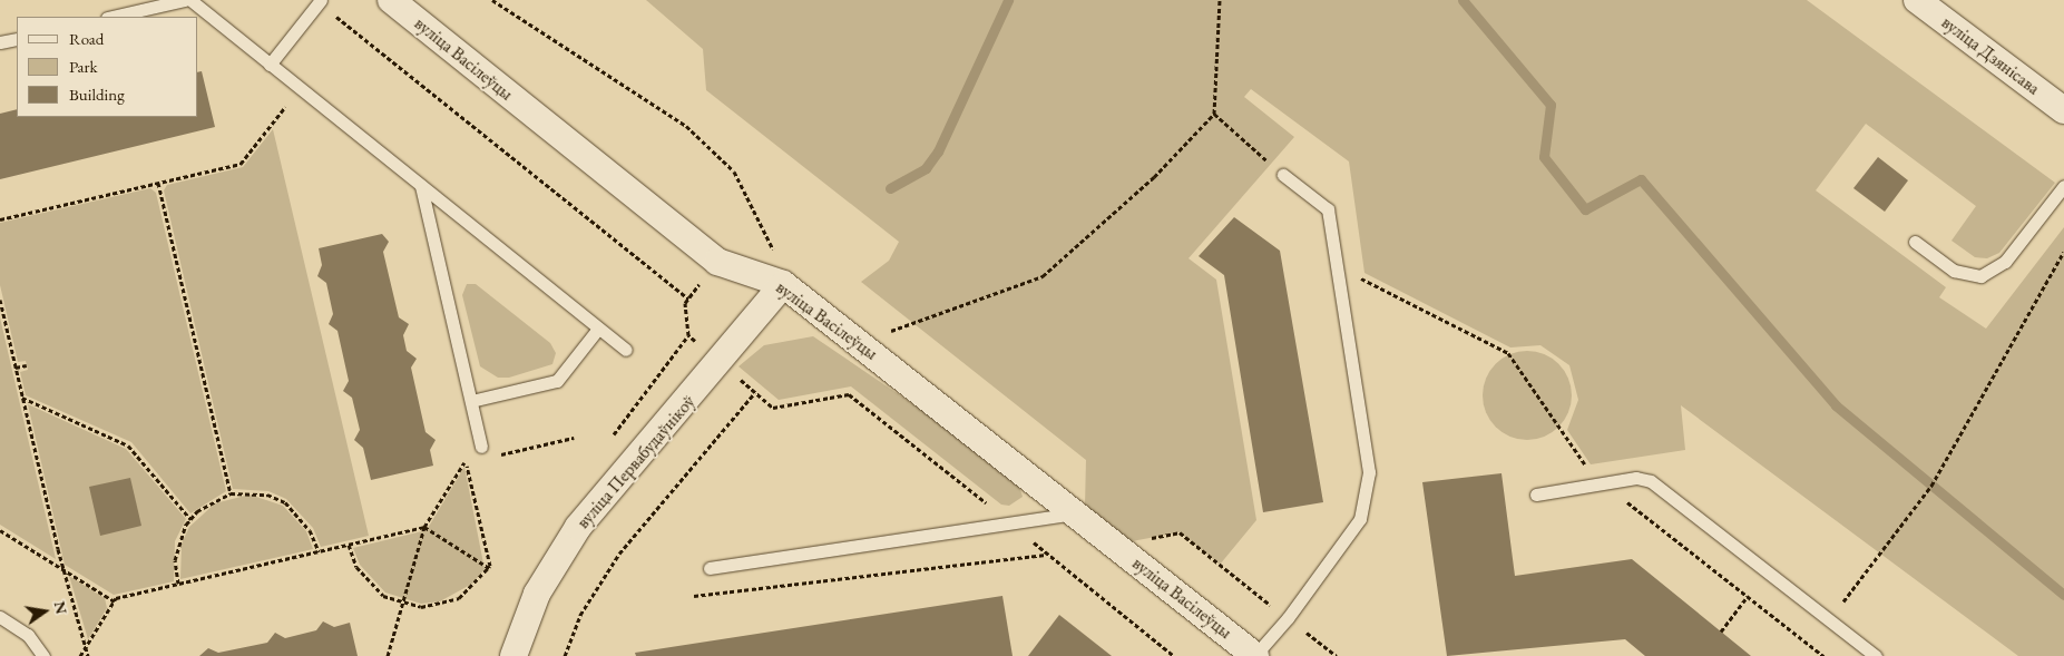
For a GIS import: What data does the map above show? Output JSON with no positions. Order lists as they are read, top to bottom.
{
  "streets": {
    "street": ["вуліца Дзянісава", "вуліца Васілеўцы", "вуліца Первабудаўнікоў"]
  },
  "crossings": [
    ["вуліца Васілеўцы", "вуліца Первабудаўнікоў"]
  ],
  "legend": ["Road", "Park", "Building"],
  "north": "right"
}
